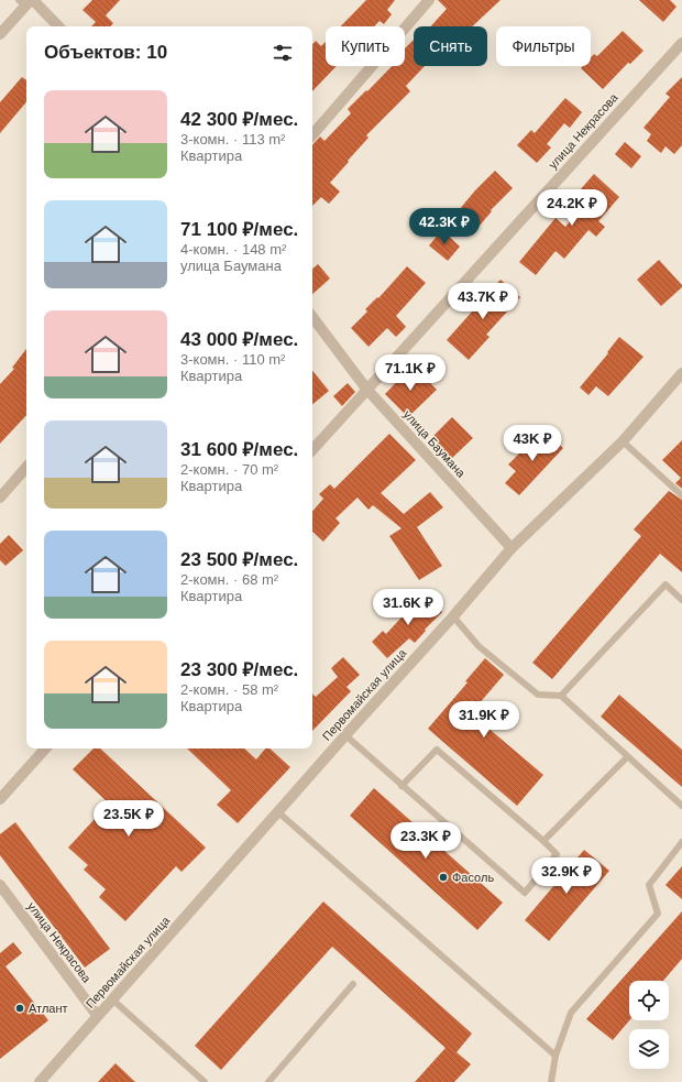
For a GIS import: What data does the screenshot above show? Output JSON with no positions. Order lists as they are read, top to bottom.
{
  "streets": {
    "street": ["улица Некрасова", "улица Баумана", "Первомайская улица"]
  },
  "crossings": [
    ["улица Некрасова", "улица Баумана"],
    ["улица Некрасова", "Первомайская улица"],
    ["улица Баумана", "Первомайская улица"]
  ],
  "places": ["Фасоль", "Атлант"],
  "page": {
    "chip": ["Купить", "Снять", "Фильтры"],
    "heading": "Объектов: 10",
    "list": [
      {
        "name": "42 300 ₽/мес.",
        "note": "3-комн. · 113 m² · Квартира"
      },
      {
        "name": "71 100 ₽/мес.",
        "note": "4-комн. · 148 m² · улица Баумана"
      },
      {
        "name": "43 000 ₽/мес.",
        "note": "3-комн. · 110 m² · Квартира"
      },
      {
        "name": "31 600 ₽/мес.",
        "note": "2-комн. · 70 m² · Квартира"
      },
      {
        "name": "23 500 ₽/мес.",
        "note": "2-комн. · 68 m² · Квартира"
      },
      {
        "name": "23 300 ₽/мес.",
        "note": "2-комн. · 58 m² · Квартира"
      }
    ],
    "price": [
      "24.2K ₽",
      "42.3K ₽",
      "43.7K ₽",
      "71.1K ₽",
      "43K ₽",
      "31.6K ₽",
      "31.9K ₽",
      "23.5K ₽",
      "23.3K ₽",
      "32.9K ₽"
    ]
  }
}
